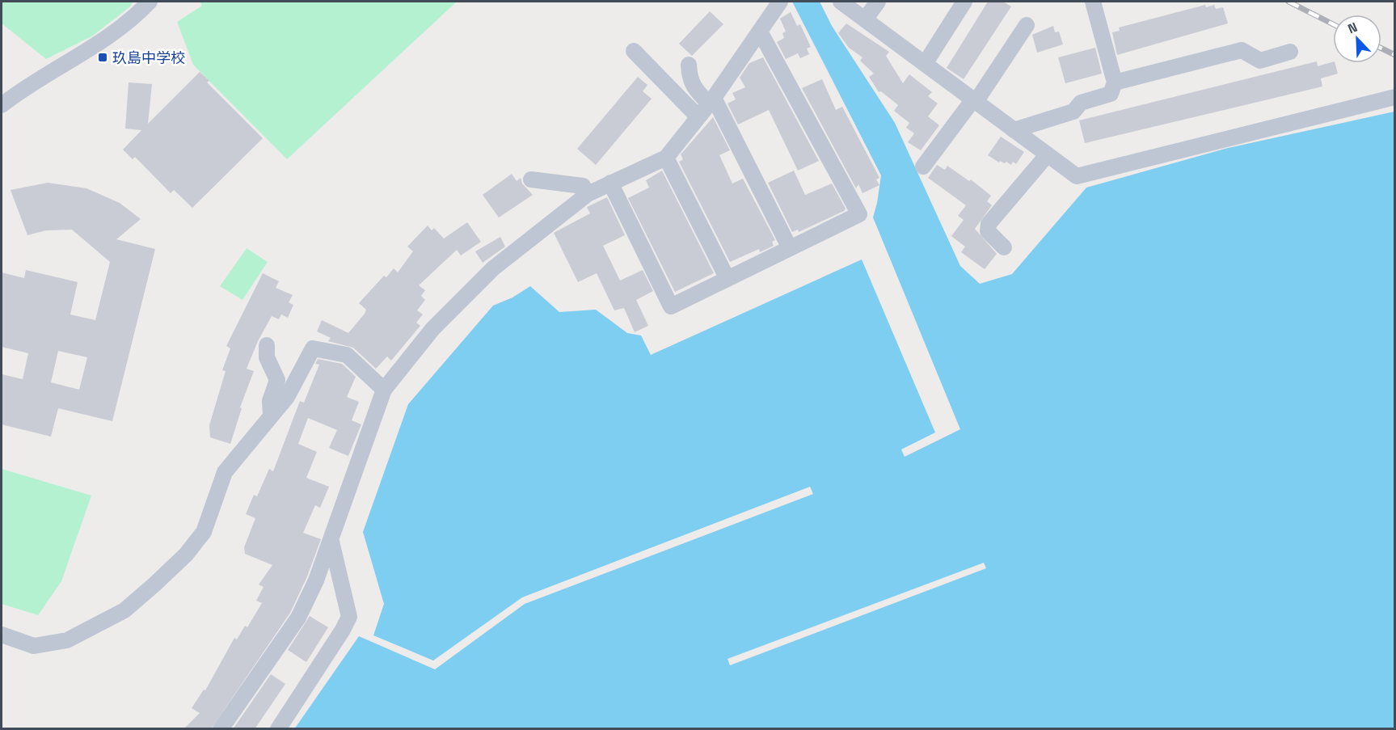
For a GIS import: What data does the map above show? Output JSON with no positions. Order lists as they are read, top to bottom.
{
  "places": {
    "transit": ["玖島中学校"]
  },
  "north": "top left"
}
